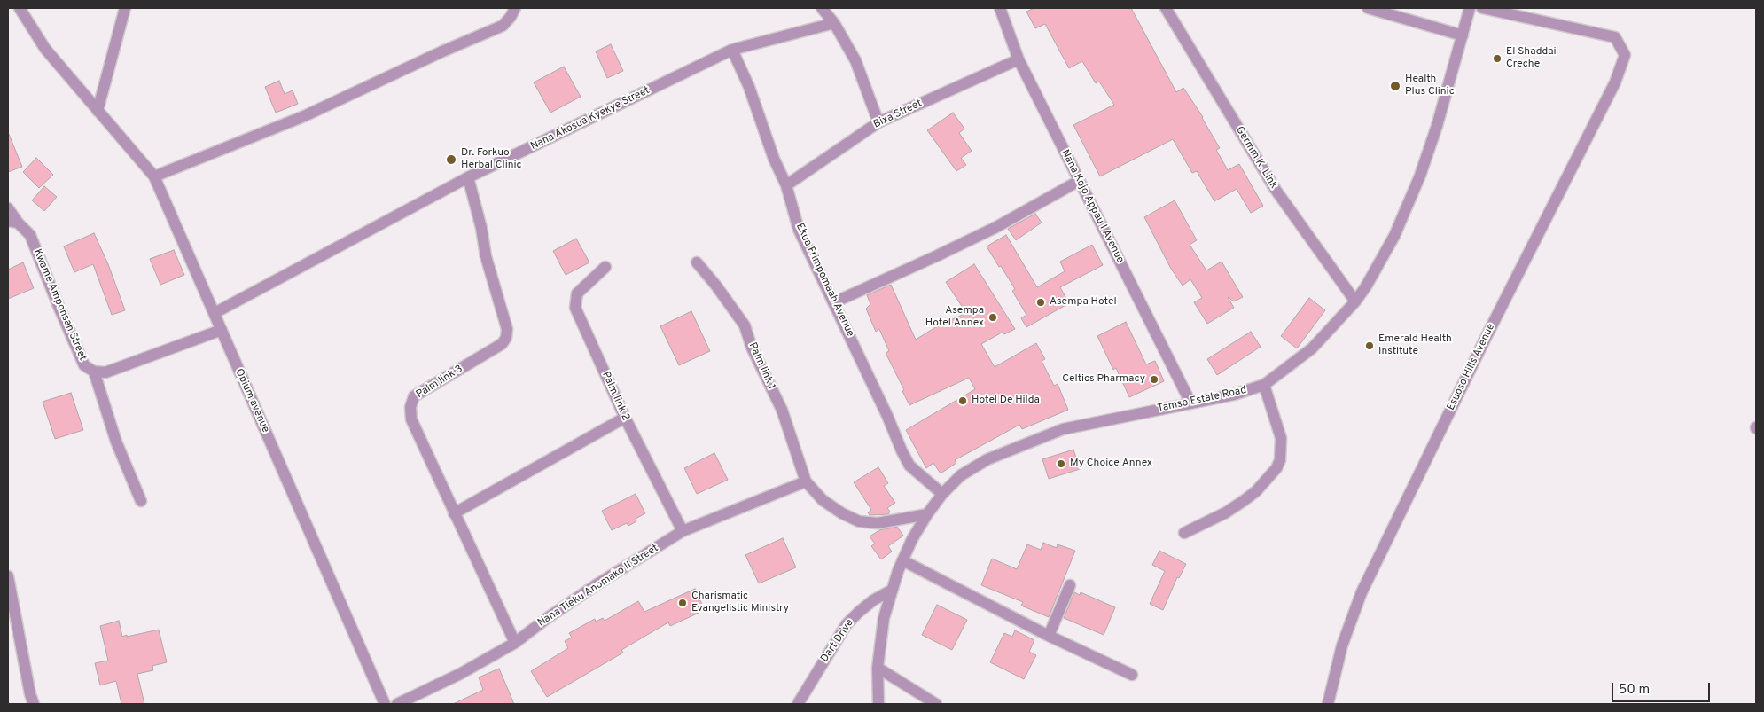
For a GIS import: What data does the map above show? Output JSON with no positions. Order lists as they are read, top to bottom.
{
  "streets": {
    "street": [
      "Bixa Street",
      "Nana Akosua Kyekye Street",
      "Germm K. Link",
      "Nana Kojo Appau I Avenue",
      "Ekua Frimpomaah Avenue",
      "Kwame Amponsah Street",
      "Palm link 1",
      "Esuoso Hills Avenue",
      "Palm link 3",
      "Palm link 2",
      "Tamso Estate Road",
      "Opium avenue",
      "Nana Tieku Anomako II Street",
      "Dart Drive"
    ]
  },
  "crossings": [
    ["Bixa Street", "Nana Kojo Appau I Avenue"],
    ["Bixa Street", "Ekua Frimpomaah Avenue"],
    ["Nana Akosua Kyekye Street", "Ekua Frimpomaah Avenue"],
    ["Nana Akosua Kyekye Street", "Palm link 3"],
    ["Nana Akosua Kyekye Street", "Opium avenue"],
    ["Germm K. Link", "Tamso Estate Road"],
    ["Nana Kojo Appau I Avenue", "Tamso Estate Road"],
    ["Ekua Frimpomaah Avenue", "Tamso Estate Road"],
    ["Kwame Amponsah Street", "Opium avenue"],
    ["Palm link 1", "Nana Tieku Anomako II Street"],
    ["Palm link 3", "Nana Tieku Anomako II Street"],
    ["Palm link 2", "Nana Tieku Anomako II Street"],
    ["Tamso Estate Road", "Dart Drive"]
  ],
  "places": [
    "El Shaddai Creche",
    "Health Plus Clinic",
    "Dr. Forkuo Herbal Clinic",
    "Asempa Hotel",
    "Asempa Hotel Annex",
    "Emerald Health Institute",
    "Celtics Pharmacy",
    "Hotel De Hilda",
    "My Choice Annex",
    "Charismatic Evangelistic Ministry"
  ],
  "scale_bar": "50 m"
}
